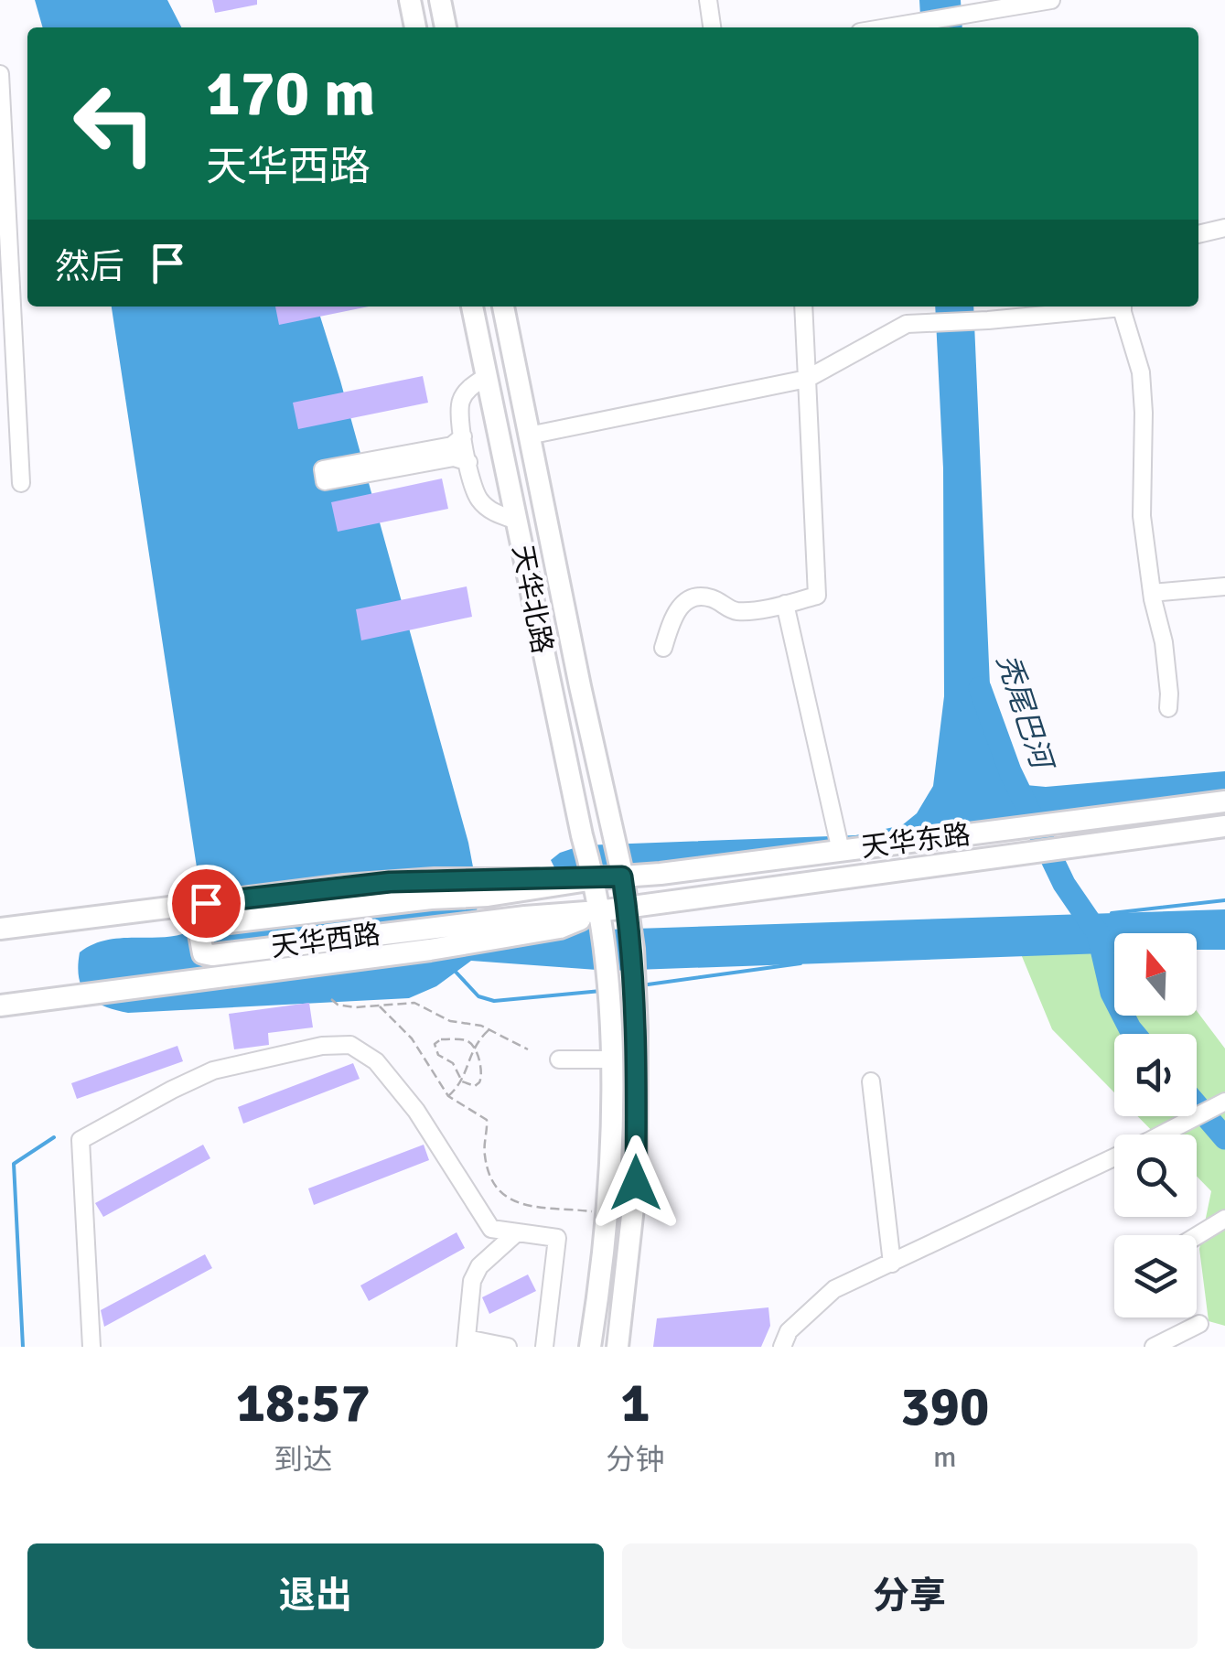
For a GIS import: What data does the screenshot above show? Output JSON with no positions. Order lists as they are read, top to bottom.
{
  "streets": {
    "main road": ["天华北路", "天华东路", "天华西路"]
  },
  "crossings": [
    ["天华北路", "天华东路"],
    ["天华北路", "天华西路"],
    ["天华东路", "天华西路"]
  ],
  "water": ["秃尾巴河"],
  "north": "top",
  "page": {
    "turn": ["170 m", "天华西路"],
    "then": "然后",
    "eta": [
      "18:57",
      "到达",
      "1",
      "分钟",
      "390",
      "m"
    ],
    "buttons": ["退出", "分享"]
  }
}
